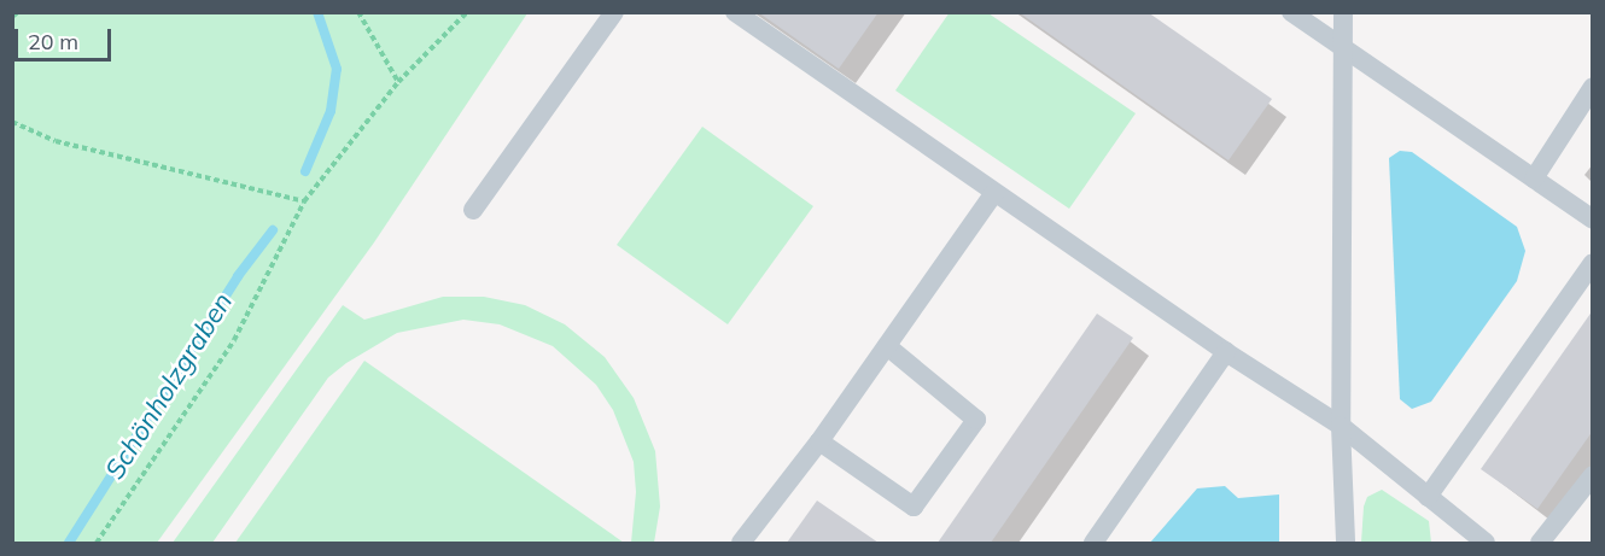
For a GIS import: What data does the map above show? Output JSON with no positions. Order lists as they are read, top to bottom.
{
  "water": ["Schönholzgraben"],
  "scale_bar": "20 m"
}
